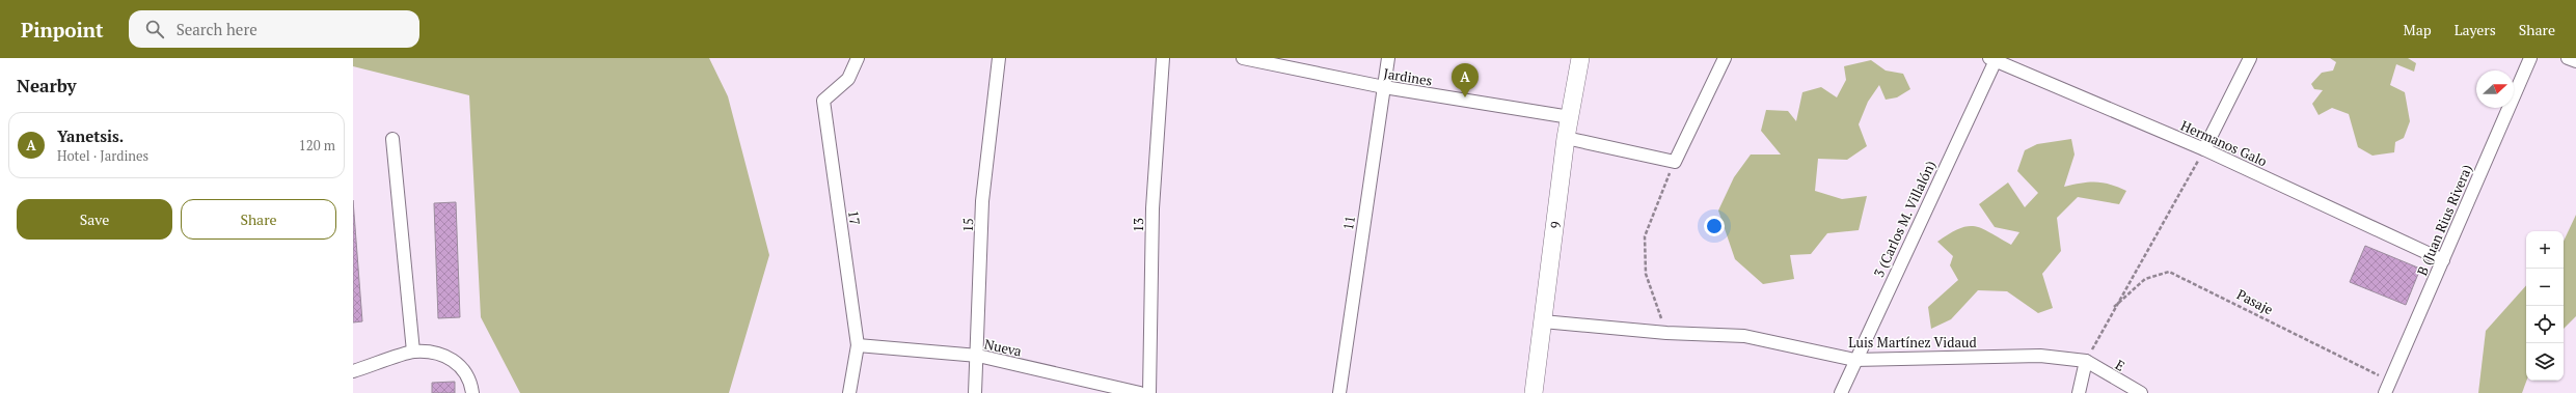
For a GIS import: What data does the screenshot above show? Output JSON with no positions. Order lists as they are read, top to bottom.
{
  "streets": {
    "street": [
      "Jardines",
      "Hermanos Galo",
      "17",
      "3 (Carlos M. Villalón)",
      "B (Juan Rius Rivera)",
      "11",
      "15",
      "13",
      "9",
      "Luis Martínez Vidaud",
      "Nueva",
      "E"
    ],
    "path": ["Pasaje"]
  },
  "crossings": [
    ["Jardines", "11"],
    ["Jardines", "9"],
    ["Hermanos Galo", "3 (Carlos M. Villalón)"],
    ["Hermanos Galo", "B (Juan Rius Rivera)"],
    ["17", "Nueva"],
    ["3 (Carlos M. Villalón)", "Luis Martínez Vidaud"],
    ["B (Juan Rius Rivera)", "Pasaje"],
    ["15", "Nueva"],
    ["9", "Luis Martínez Vidaud"],
    ["Luis Martínez Vidaud", "E"]
  ],
  "north": "right",
  "page": {
    "header": "Pinpoint",
    "search": "Search here",
    "nav": ["Map", "Layers", "Share"],
    "heading": "Nearby",
    "pins": "A",
    "list": [
      {
        "mark": "A",
        "name": "Yanetsis.",
        "note": "Hotel · Jardines",
        "value": "120 m"
      }
    ],
    "buttons": ["Save", "Share"],
    "map_buttons": ["+", "−"]
  }
}
